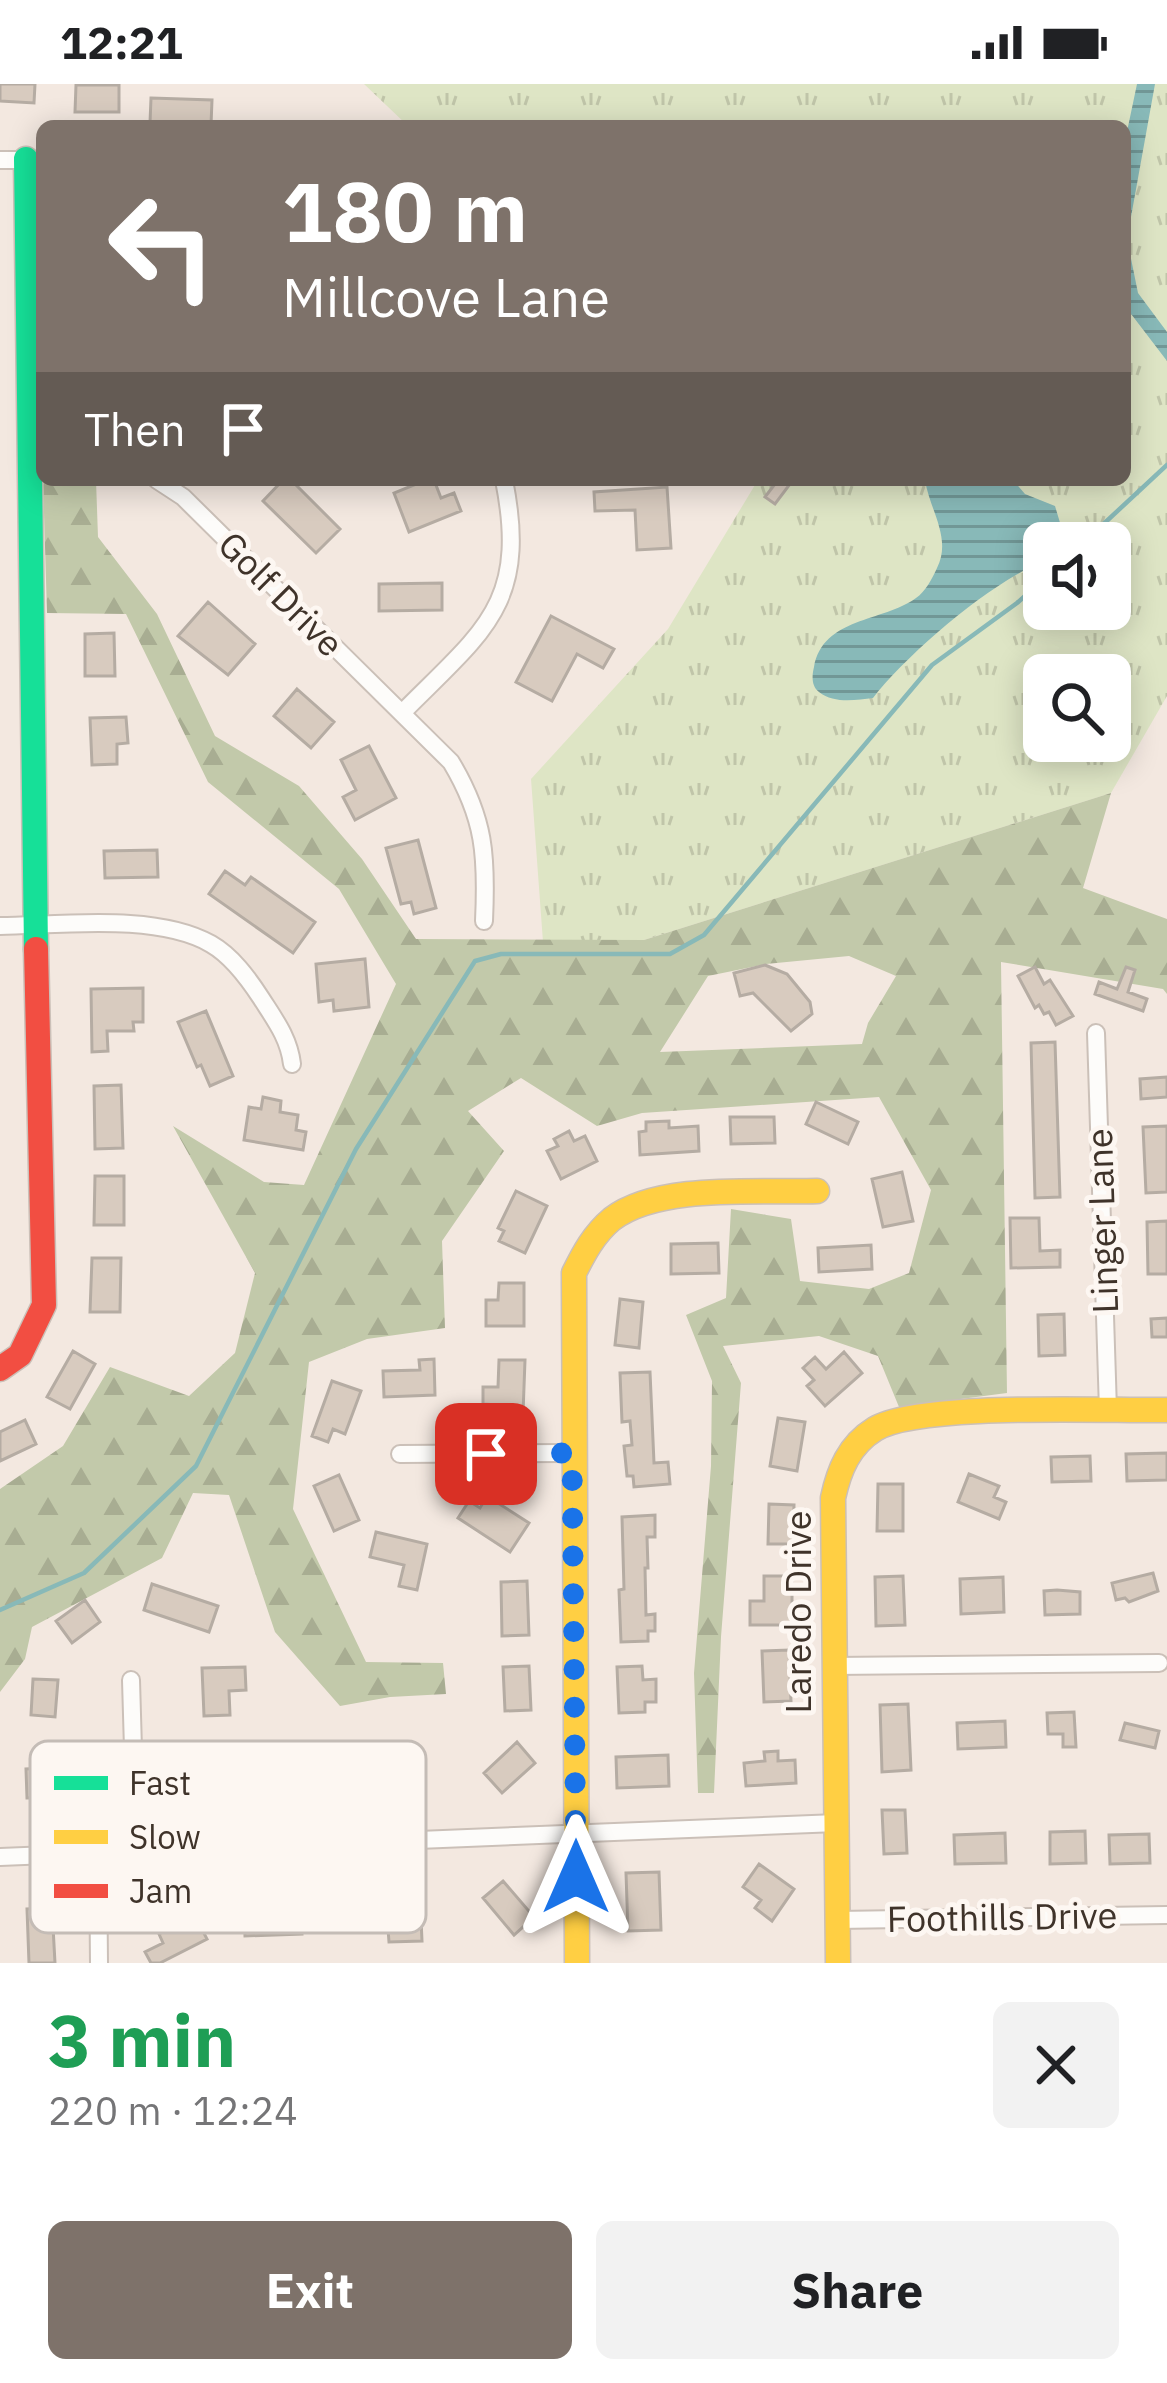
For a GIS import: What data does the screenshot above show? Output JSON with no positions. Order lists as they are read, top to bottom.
{
  "streets": {
    "street": [
      "Golf Drive",
      "Linger Lane",
      "Laredo Drive",
      "Foothills Drive"
    ]
  },
  "crossings": [
    ["Linger Lane", "Laredo Drive"],
    ["Laredo Drive", "Foothills Drive"]
  ],
  "legend": ["Fast", "Slow", "Jam"],
  "page": {
    "status": "12:21",
    "turn": ["180 m", "Millcove Lane"],
    "then": "Then",
    "heading": ["3 min", "220 m · 12:24"],
    "buttons": ["Exit", "Share"]
  }
}
